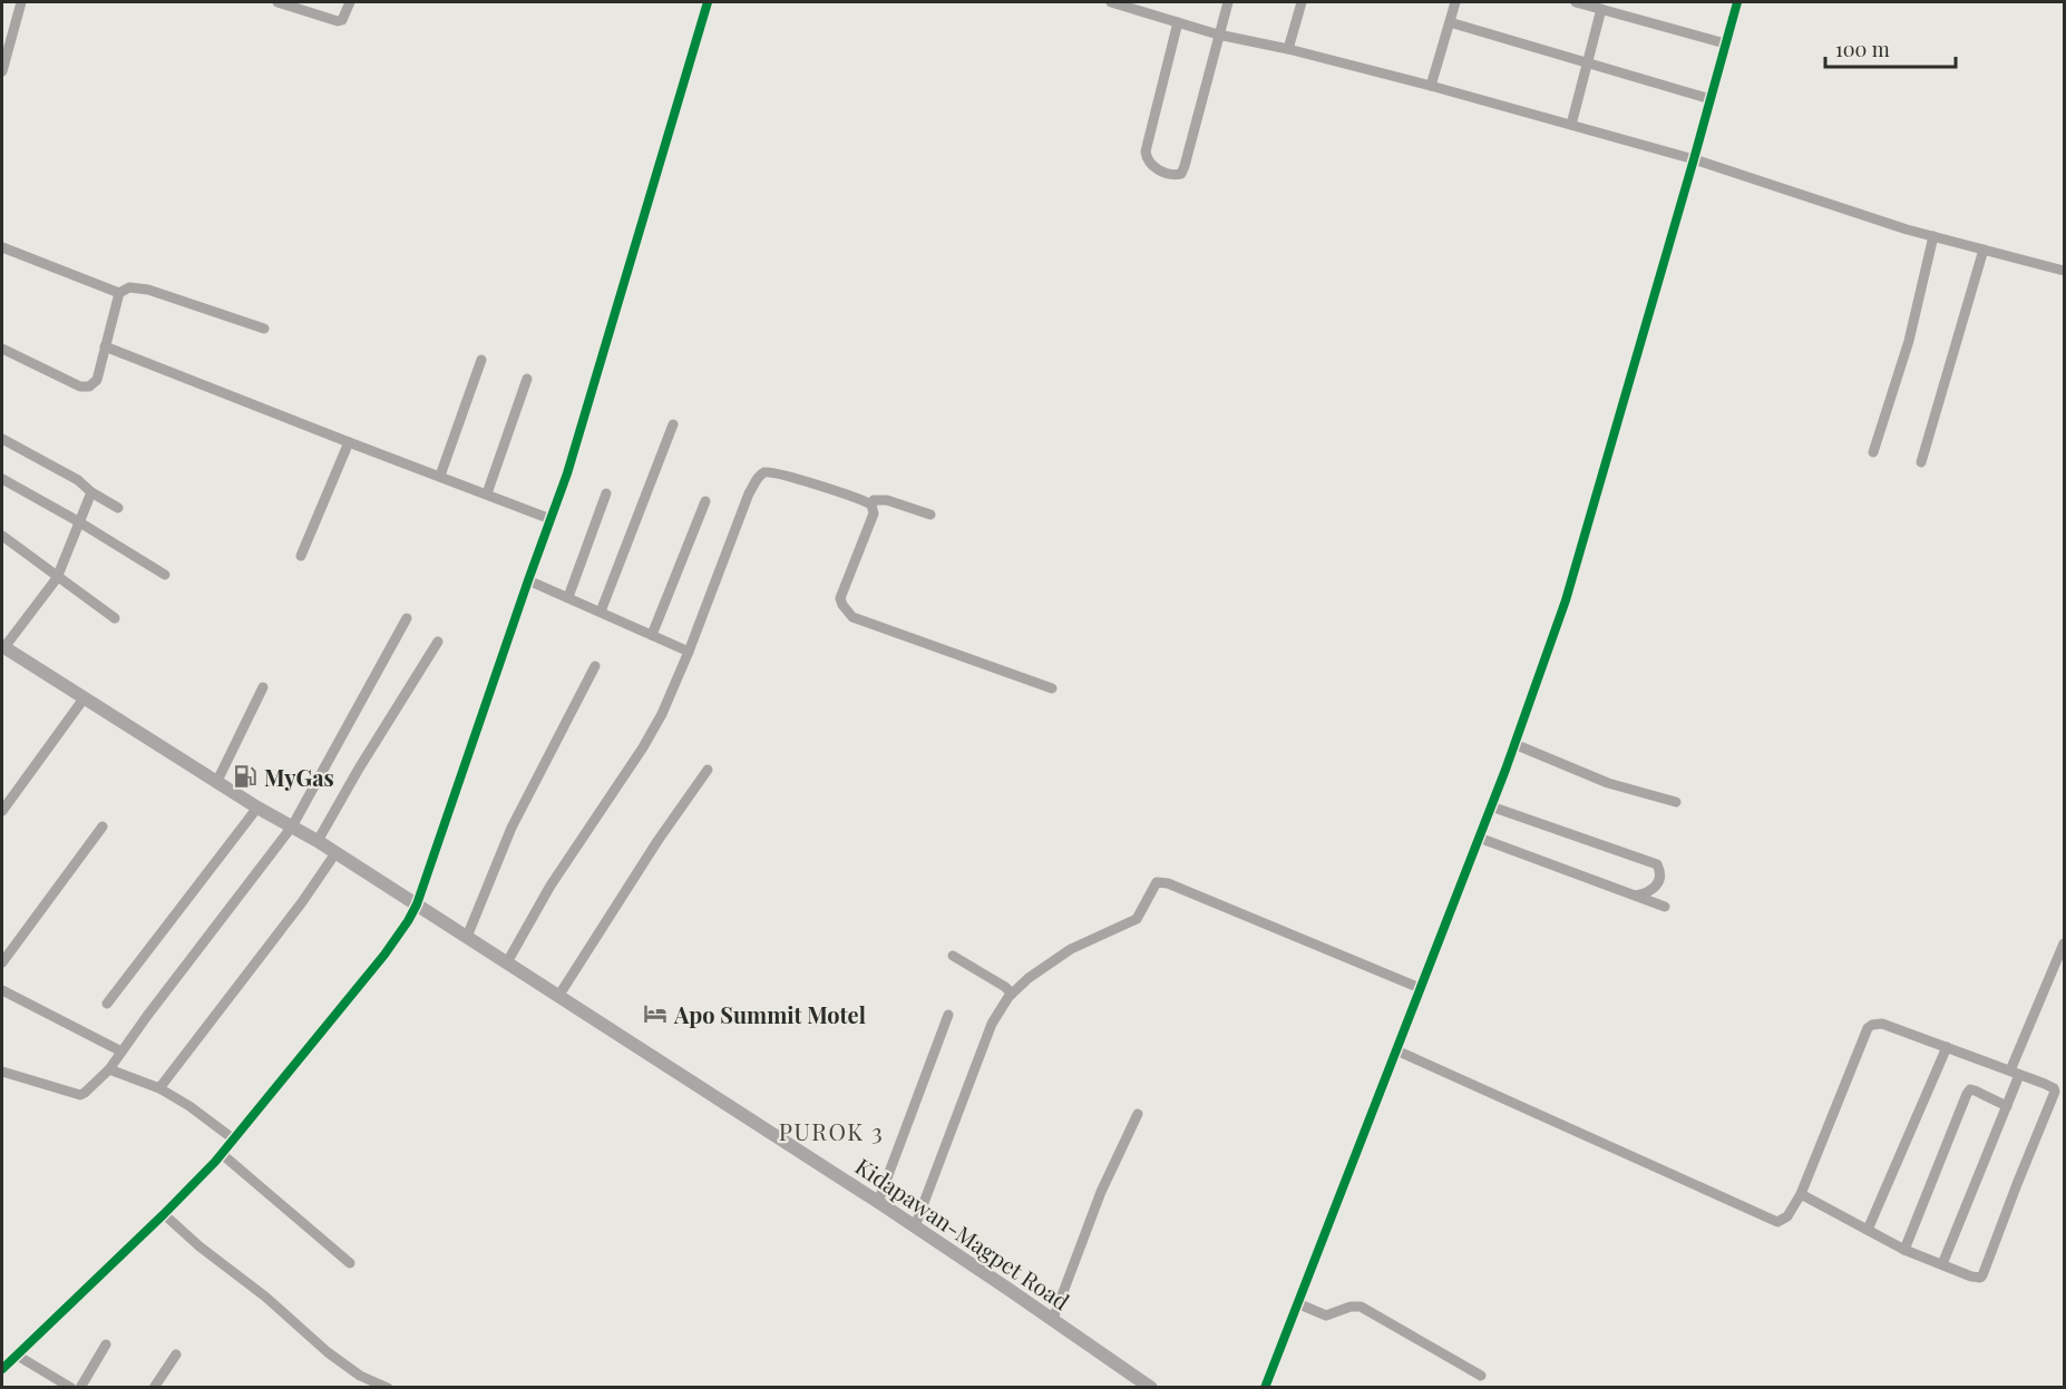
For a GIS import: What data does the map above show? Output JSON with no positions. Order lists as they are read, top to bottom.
{
  "streets": {
    "main road": ["Kidapawan-Magpet Road"]
  },
  "districts": ["PUROK 3"],
  "places": {
    "fuel station": ["MyGas"],
    "hotel": ["Apo Summit Motel"]
  },
  "scale_bar": "100 m"
}
